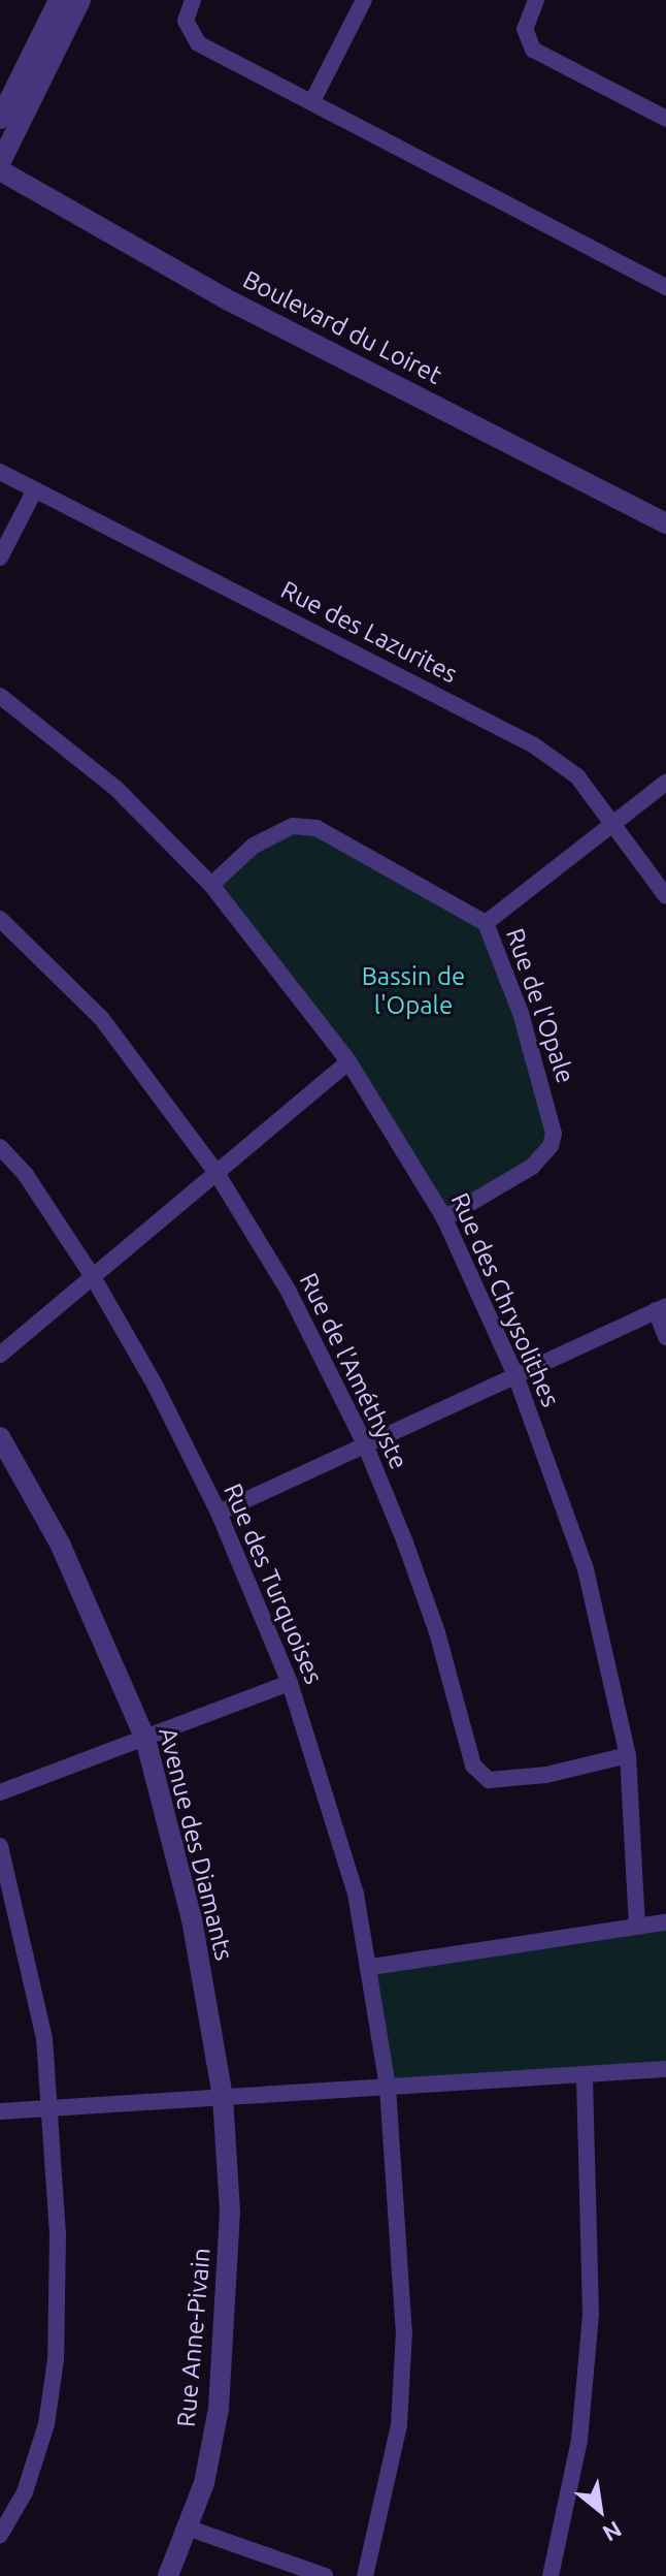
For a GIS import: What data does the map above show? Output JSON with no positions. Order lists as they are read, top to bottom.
{
  "streets": {
    "street": [
      "Boulevard du Loiret",
      "Rue des Lazurites",
      "Rue de l'Opale",
      "Rue des Chrysolithes",
      "Rue de l'Améthyste",
      "Rue des Turquoises",
      "Avenue des Diamants",
      "Rue Anne-Pivain"
    ]
  },
  "crossings": [
    ["Rue de l'Opale", "Rue des Chrysolithes"],
    ["Rue des Chrysolithes", "Rue de l'Améthyste"],
    ["Avenue des Diamants", "Rue Anne-Pivain"]
  ],
  "parks": ["Bassin de l'Opale"],
  "north": "bottom right"
}
